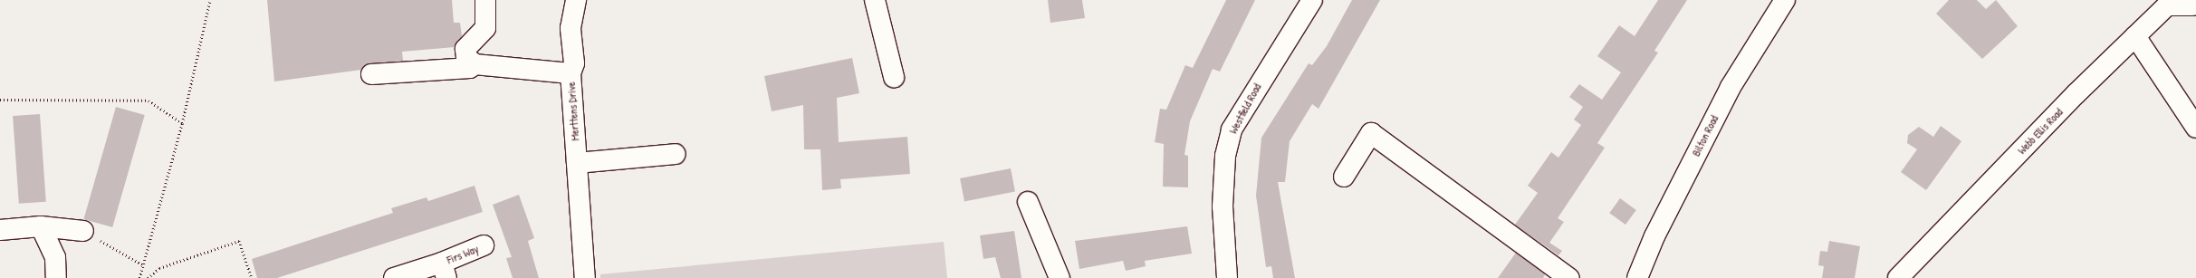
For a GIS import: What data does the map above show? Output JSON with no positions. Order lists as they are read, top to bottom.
{
  "streets": {
    "street": [
      "Westfield Road",
      "Merttens Drive",
      "Webb Ellis Road",
      "Bilton Road",
      "Firs Way"
    ]
  }
}
